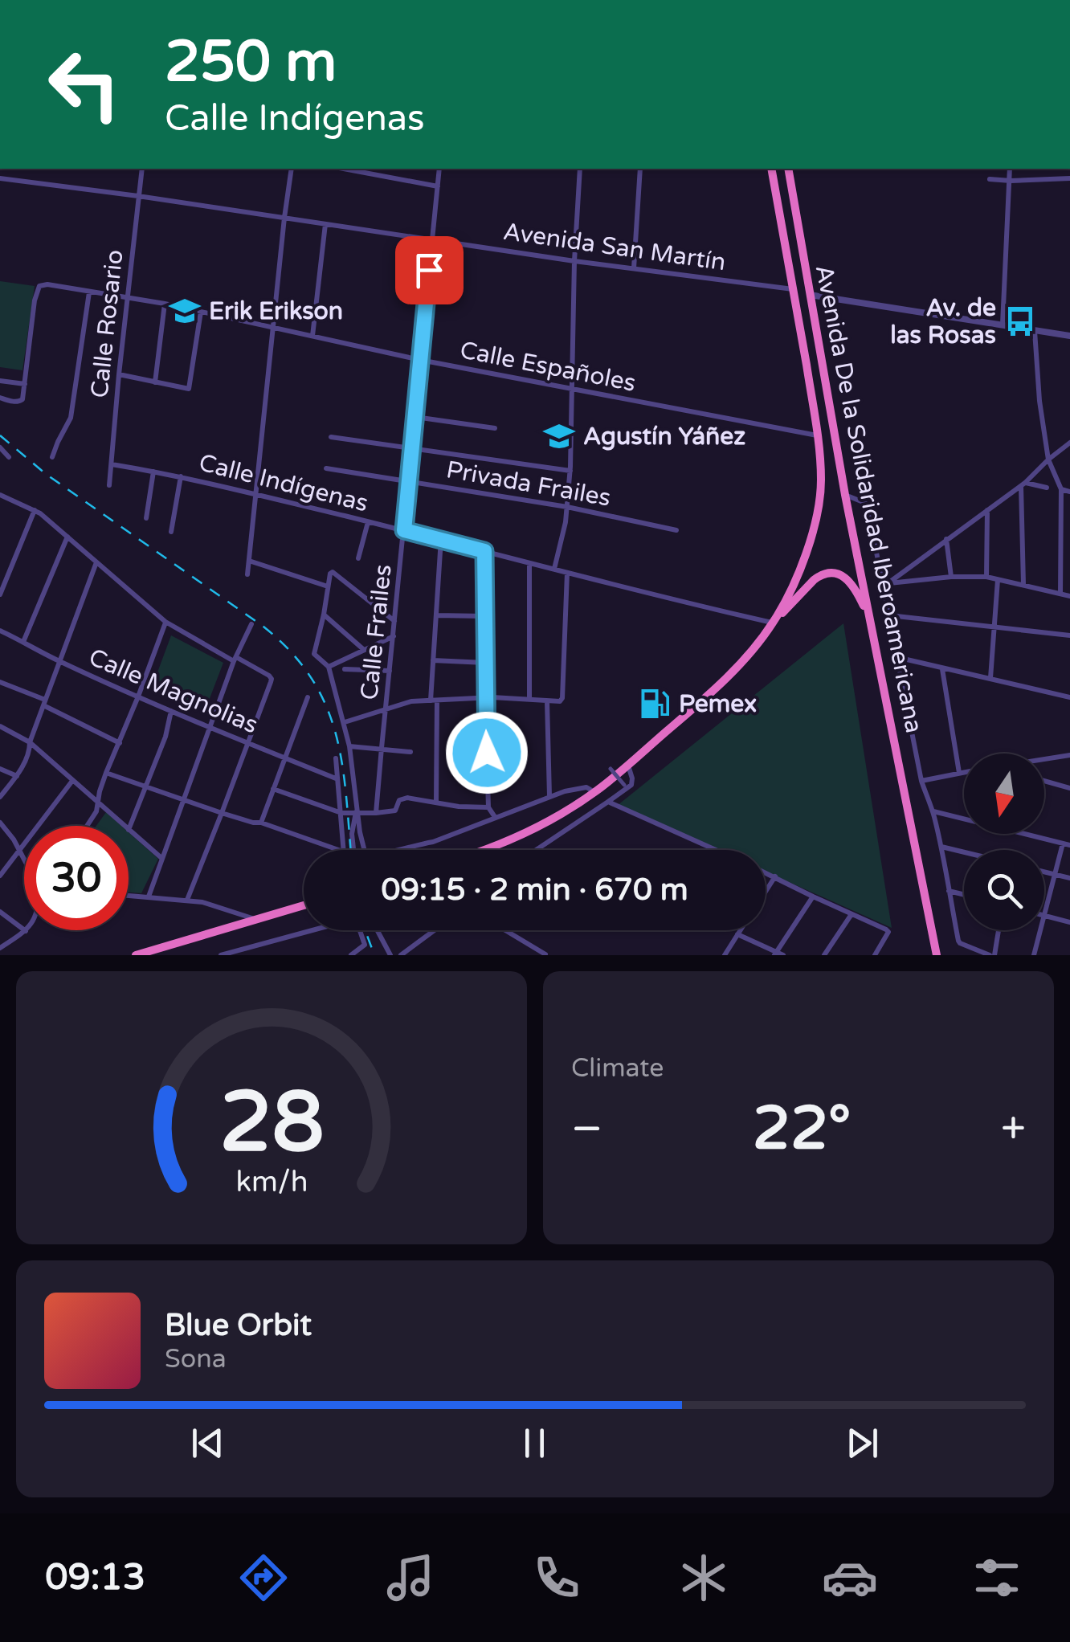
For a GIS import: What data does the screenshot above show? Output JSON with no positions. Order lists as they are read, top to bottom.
{
  "streets": {
    "highway": ["Avenida De la Solidaridad Iberoamericana"],
    "street": [
      "Avenida San Martín",
      "Calle Rosario",
      "Calle Españoles",
      "Calle Indígenas",
      "Privada Frailes",
      "Calle Frailes",
      "Calle Magnolias"
    ]
  },
  "crossings": [
    ["Avenida San Martín", "Calle Rosario"],
    ["Avenida San Martín", "Avenida De la Solidaridad Iberoamericana"],
    ["Avenida San Martín", "Calle Frailes"],
    ["Calle Rosario", "Calle Españoles"],
    ["Calle Rosario", "Calle Indígenas"],
    ["Calle Españoles", "Avenida De la Solidaridad Iberoamericana"],
    ["Calle Españoles", "Calle Frailes"],
    ["Calle Indígenas", "Avenida De la Solidaridad Iberoamericana"],
    ["Calle Indígenas", "Calle Frailes"],
    ["Privada Frailes", "Calle Frailes"]
  ],
  "places": {
    "school or university": ["Erik Erikson", "Agustín Yáñez"],
    "bus stop": ["Av. de las Rosas"],
    "fuel station": ["Pemex"]
  },
  "north": "bottom",
  "page": {
    "turn": ["250 m", "Calle Indígenas"],
    "limit": "30",
    "trip": "09:15 · 2 min · 670 m",
    "tile": "Climate",
    "heat": ["−", "22°", "+"],
    "song": ["Blue Orbit", "Sona"],
    "tabs": "09:13",
    "gauge": ["28", "km/h"]
  }
}
